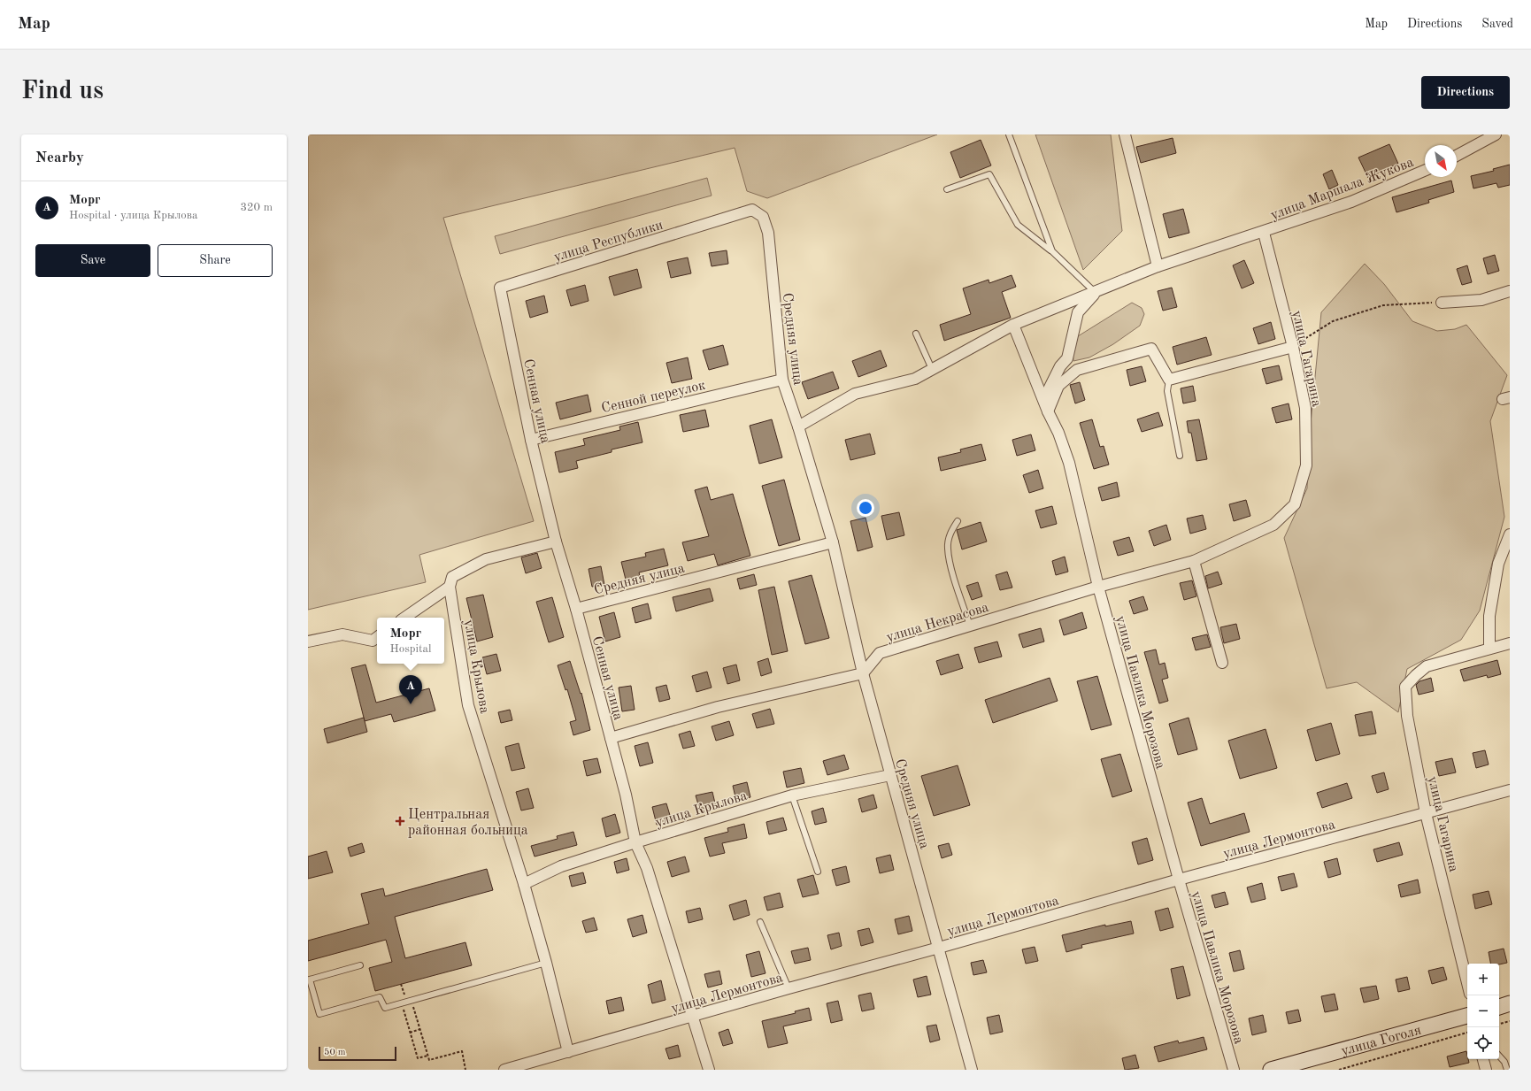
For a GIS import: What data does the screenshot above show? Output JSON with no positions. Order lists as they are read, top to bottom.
{
  "streets": {
    "street": [
      "улица Маршала Жукова",
      "улица Республики",
      "Средняя улица",
      "улица Гагарина",
      "Сенной переулок",
      "Сенная улица",
      "улица Некрасова",
      "улица Крылова",
      "улица Павлика Морозова",
      "улица Лермонтова",
      "улица Гоголя"
    ]
  },
  "crossings": [
    ["улица Маршала Жукова", "Средняя улица"],
    ["улица Маршала Жукова", "улица Гагарина"],
    ["улица Маршала Жукова", "улица Павлика Морозова"],
    ["улица Республики", "Средняя улица"],
    ["улица Республики", "Сенная улица"],
    ["Средняя улица", "Сенной переулок"],
    ["Средняя улица", "Сенная улица"],
    ["Средняя улица", "улица Некрасова"],
    ["Средняя улица", "улица Крылова"],
    ["Средняя улица", "улица Лермонтова"],
    ["улица Гагарина", "улица Некрасова"],
    ["улица Гагарина", "улица Лермонтова"],
    ["Сенной переулок", "Сенная улица"],
    ["Сенная улица", "улица Крылова"],
    ["Сенная улица", "улица Лермонтова"],
    ["улица Некрасова", "улица Павлика Морозова"],
    ["улица Крылова", "улица Лермонтова"],
    ["улица Павлика Морозова", "улица Лермонтова"]
  ],
  "places": {
    "health": ["Центральная районная больница"]
  },
  "scale_bar": "50 m",
  "north": "bottom right",
  "page": {
    "header": "Map",
    "nav": ["Map", "Directions", "Saved"],
    "buttons": [
      "Directions",
      ["Save", "Share"]
    ],
    "title": "Find us",
    "heading": "Nearby",
    "list": [
      {
        "mark": "A",
        "name": "Морг",
        "note": "Hospital · улица Крылова",
        "value": "320 m"
      }
    ],
    "popup": ["Морг", "Hospital"],
    "pins": "A",
    "map_buttons": ["+", "−"],
    "scale": "50 m"
  }
}
